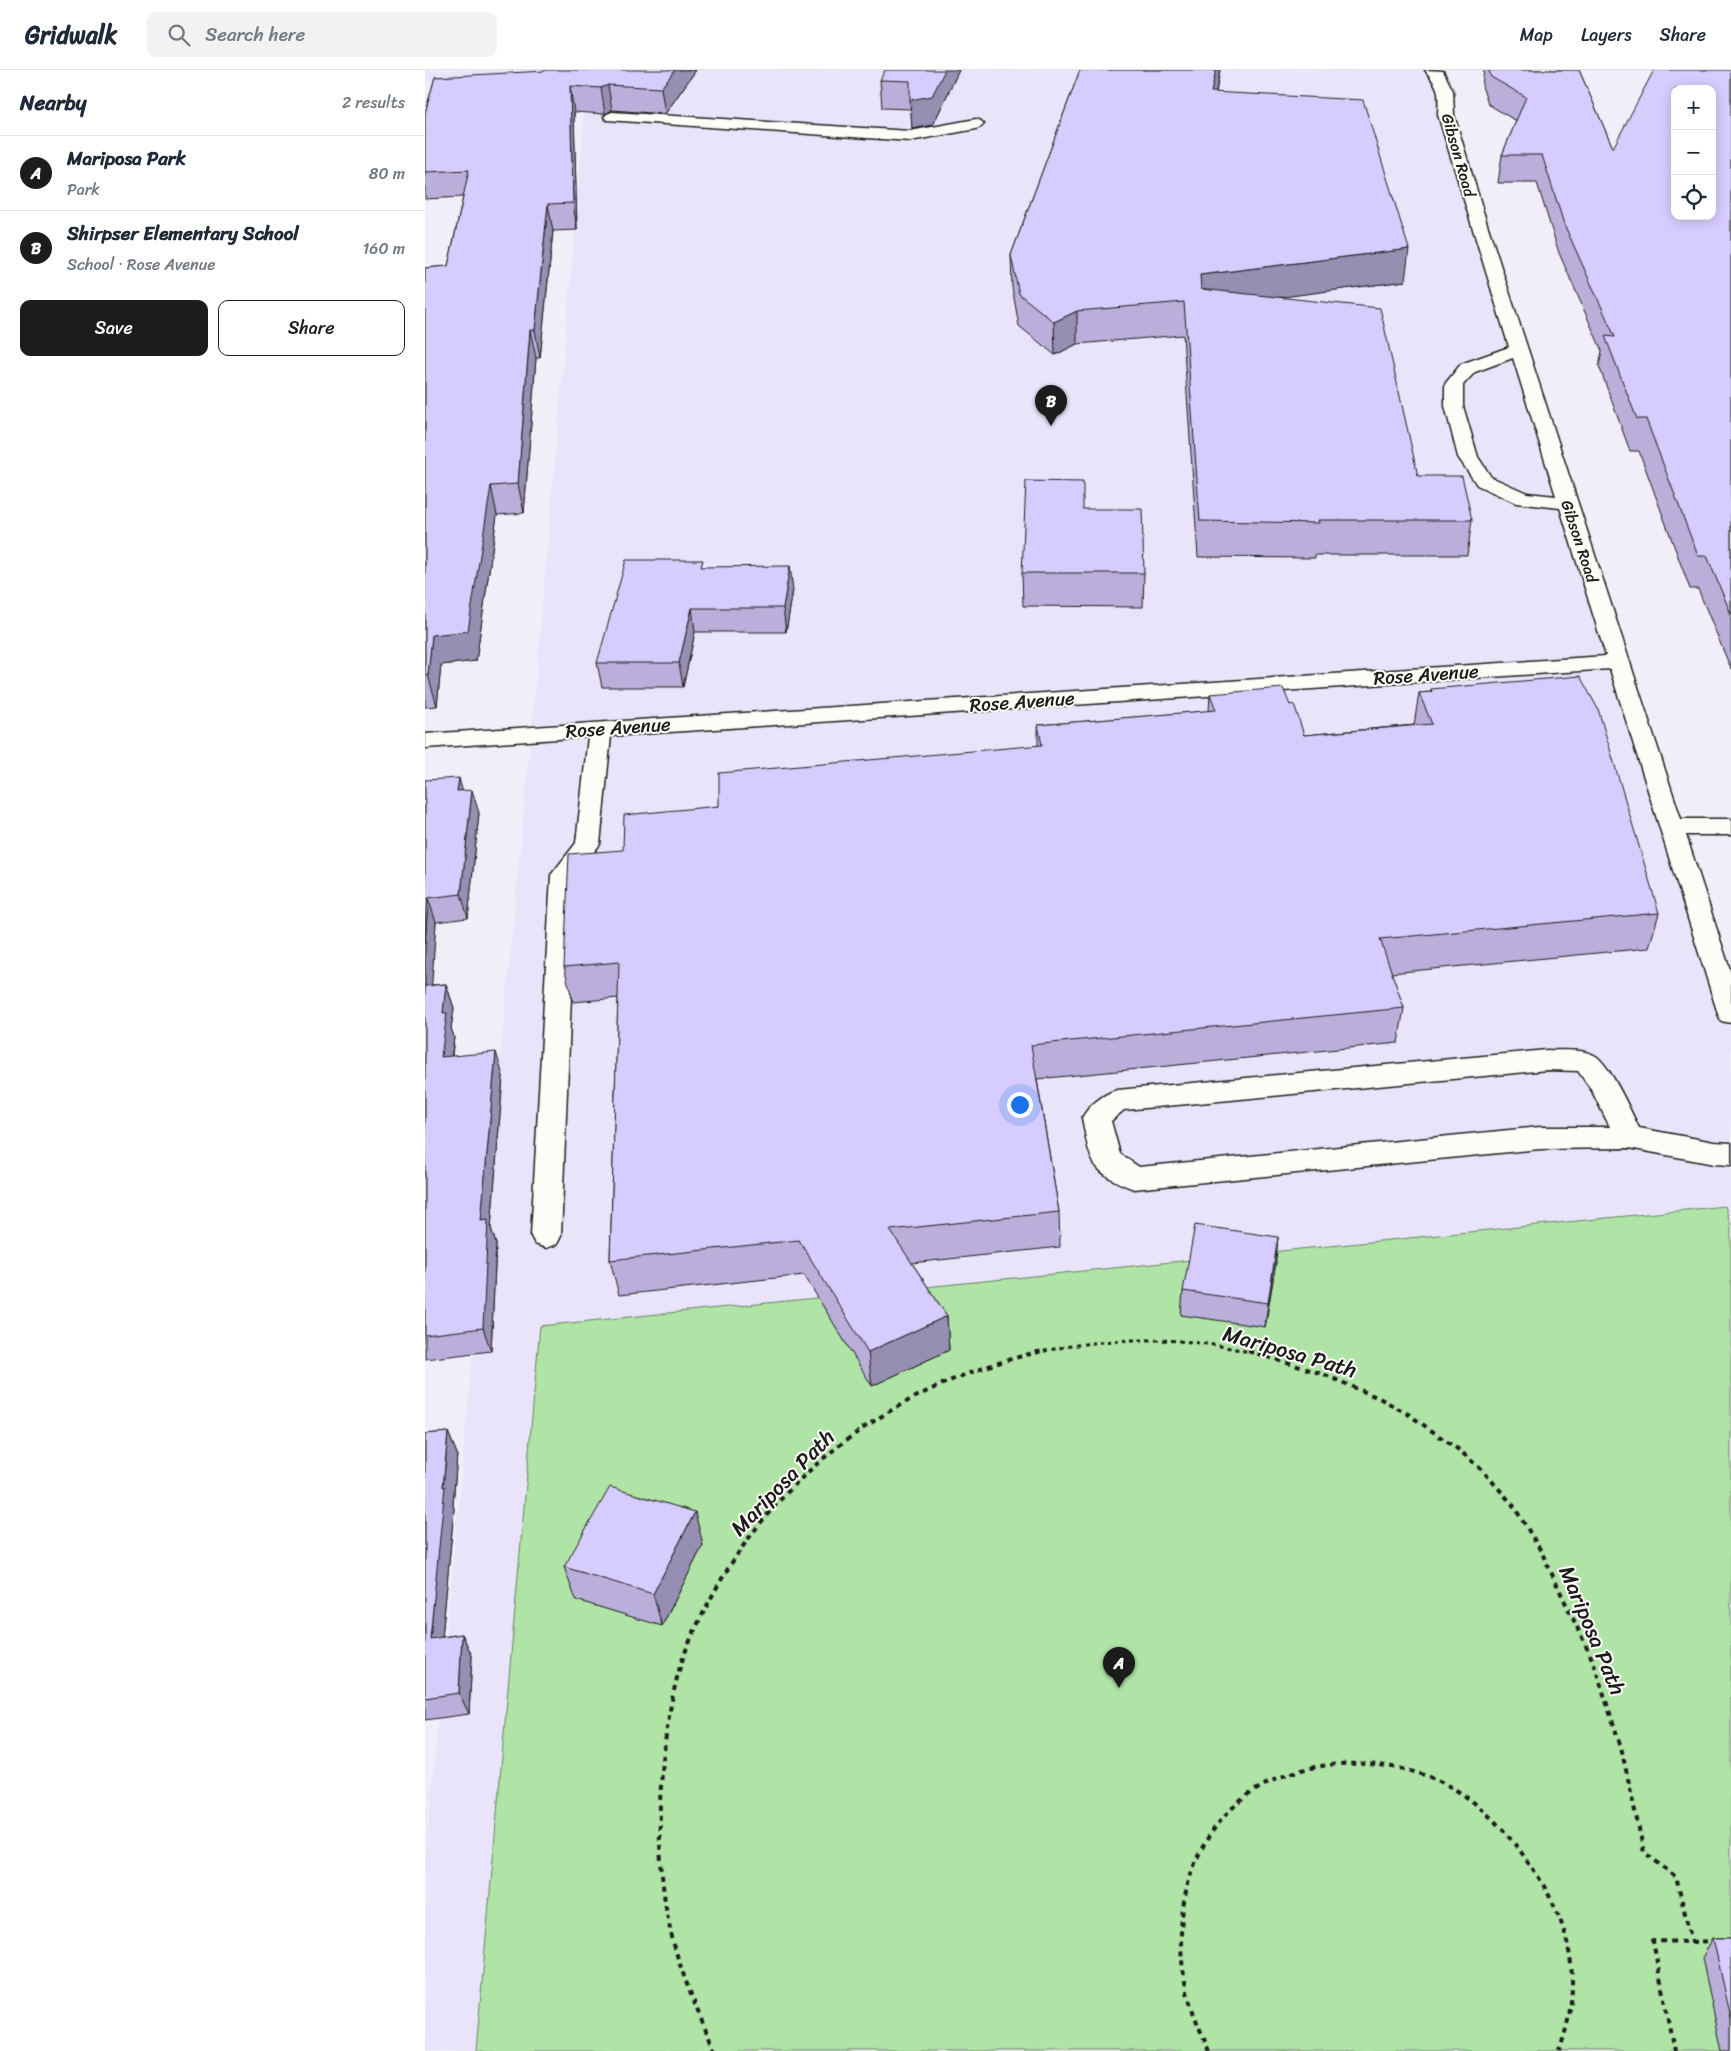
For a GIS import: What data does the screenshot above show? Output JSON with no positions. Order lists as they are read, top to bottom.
{
  "streets": {
    "street": ["Gibson Road", "Rose Avenue"],
    "path": ["Mariposa Path"]
  },
  "crossings": [
    ["Gibson Road", "Rose Avenue"]
  ],
  "page": {
    "header": "Gridwalk",
    "search": "Search here",
    "nav": ["Map", "Layers", "Share"],
    "heading": ["Nearby", "2 results"],
    "map_buttons": ["+", "−"],
    "list": [
      {
        "mark": "A",
        "name": "Mariposa Park",
        "note": "Park",
        "value": "80 m"
      },
      {
        "mark": "B",
        "name": "Shirpser Elementary School",
        "note": "School · Rose Avenue",
        "value": "160 m"
      }
    ],
    "buttons": ["Save", "Share"],
    "pins": ["B", "A"]
  }
}
